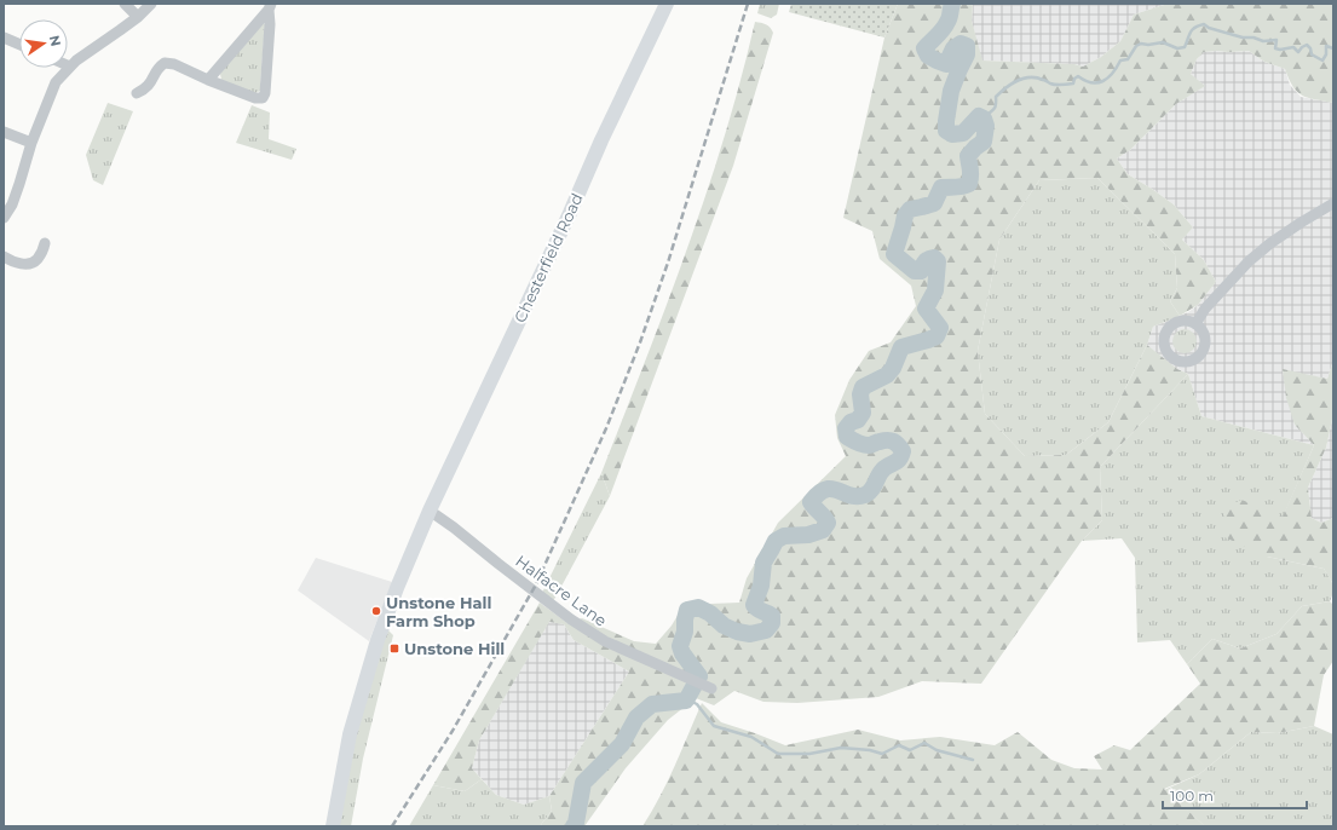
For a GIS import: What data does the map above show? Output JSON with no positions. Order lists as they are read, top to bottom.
{
  "streets": {
    "main road": ["Chesterfield Road"],
    "street": ["Halfacre Lane"]
  },
  "crossings": [
    ["Chesterfield Road", "Halfacre Lane"]
  ],
  "places": {
    "other": ["Unstone Hall Farm Shop"],
    "transit": ["Unstone Hill"]
  },
  "scale_bar": "100 m",
  "north": "right"
}
